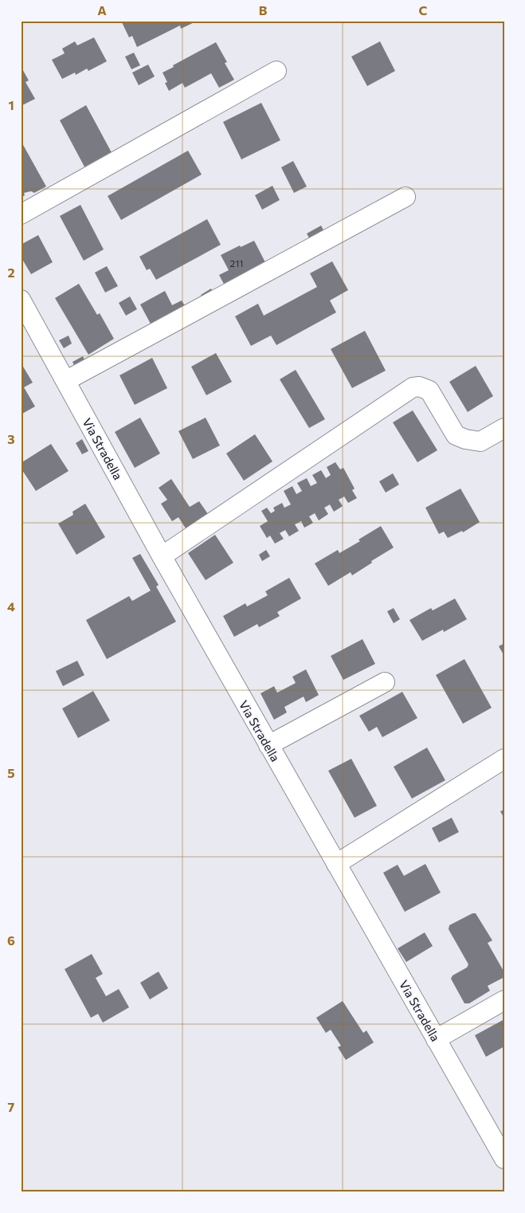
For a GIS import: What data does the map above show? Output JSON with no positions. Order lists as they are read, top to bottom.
{
  "streets": {
    "street": ["Via Stradella"]
  },
  "house_numbers": ["211"],
  "grid": {
    "columns": ["A", "B", "C"],
    "rows": [
      "1",
      "2",
      "3",
      "4",
      "5",
      "6",
      "7"
    ]
  }
}
